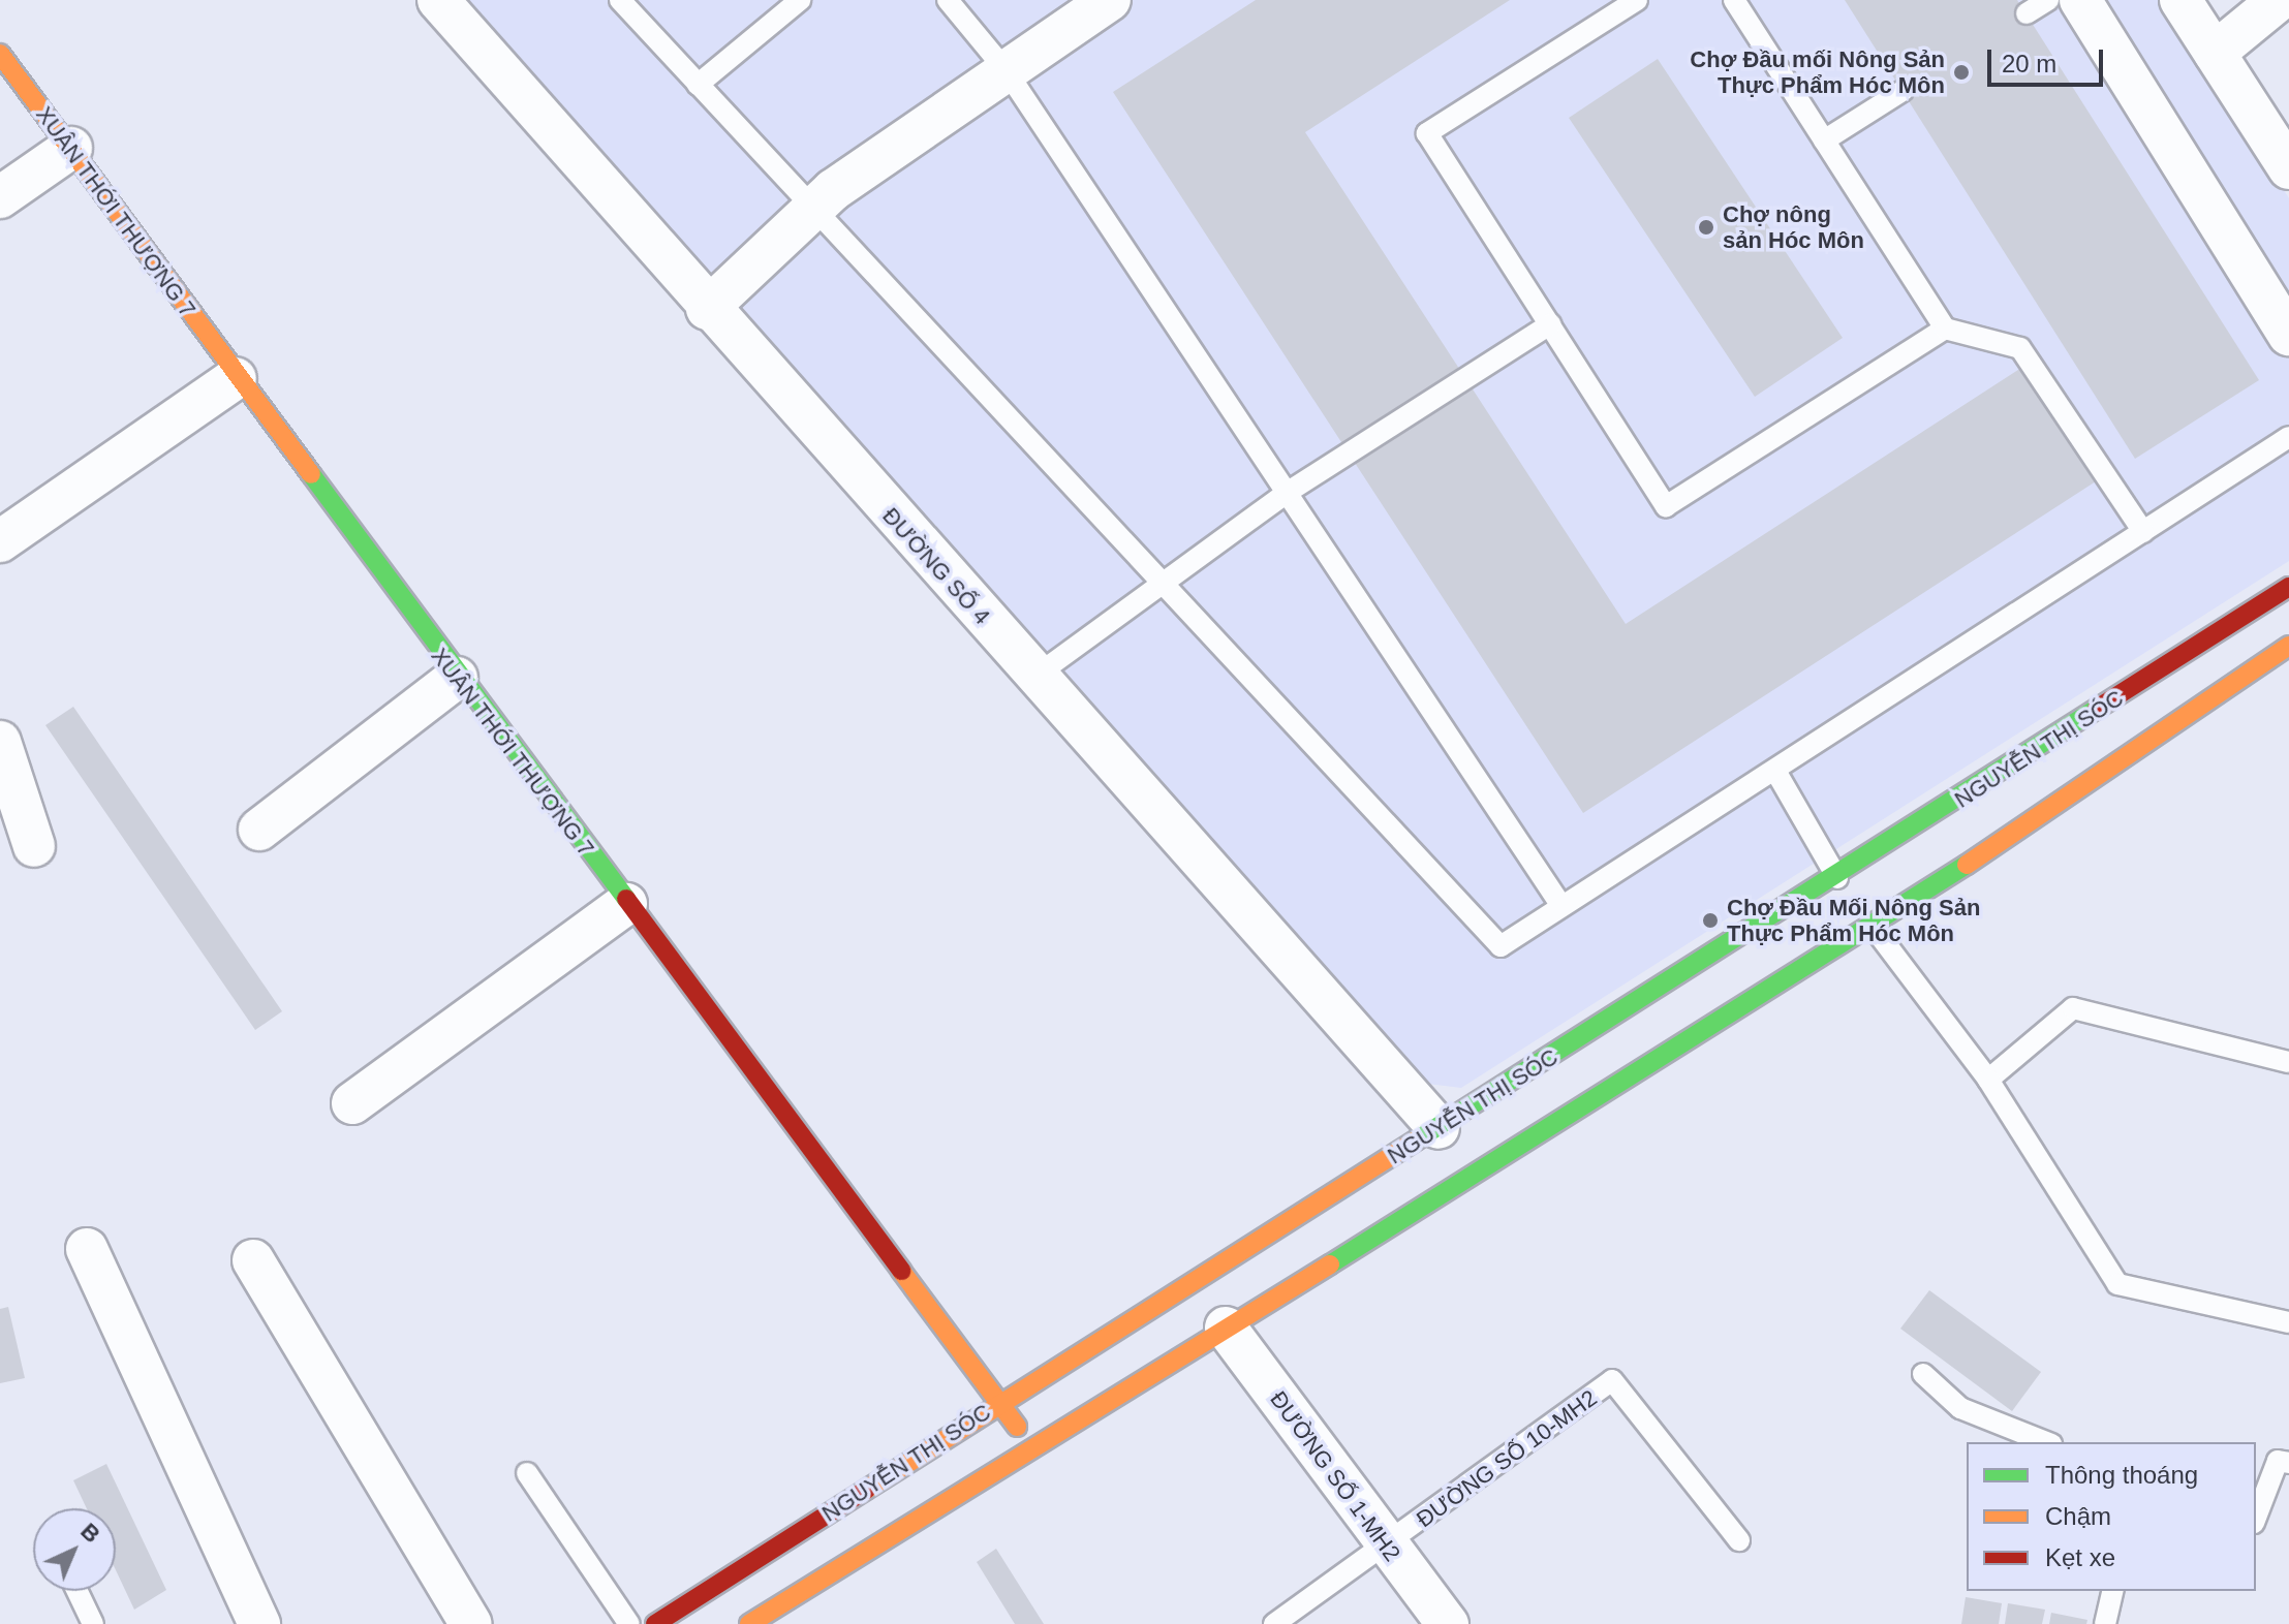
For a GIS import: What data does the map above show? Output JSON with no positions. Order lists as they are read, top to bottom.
{
  "streets": {
    "main road": ["XUÂN THỚI THƯỢNG 7", "NGUYỄN THỊ SÓC"],
    "street": ["ĐƯỜNG SỐ 4", "ĐƯỜNG SỐ 1-MH2"],
    "lane": ["ĐƯỜNG SỐ 10-MH2"]
  },
  "crossings": [
    ["XUÂN THỚI THƯỢNG 7", "NGUYỄN THỊ SÓC"],
    ["ĐƯỜNG SỐ 4", "NGUYỄN THỊ SÓC"],
    ["ĐƯỜNG SỐ 10-MH2", "ĐƯỜNG SỐ 1-MH2"]
  ],
  "places": ["Chợ Đầu mối Nông Sản Thực Phẩm Hóc Môn", "Chợ nông sản Hóc Môn", "Chợ Đầu Mối Nông Sản Thực Phẩm Hóc Môn"],
  "legend": ["Thông thoáng", "Chậm", "Kẹt xe"],
  "scale_bar": "20 m",
  "north": "top right"
}
